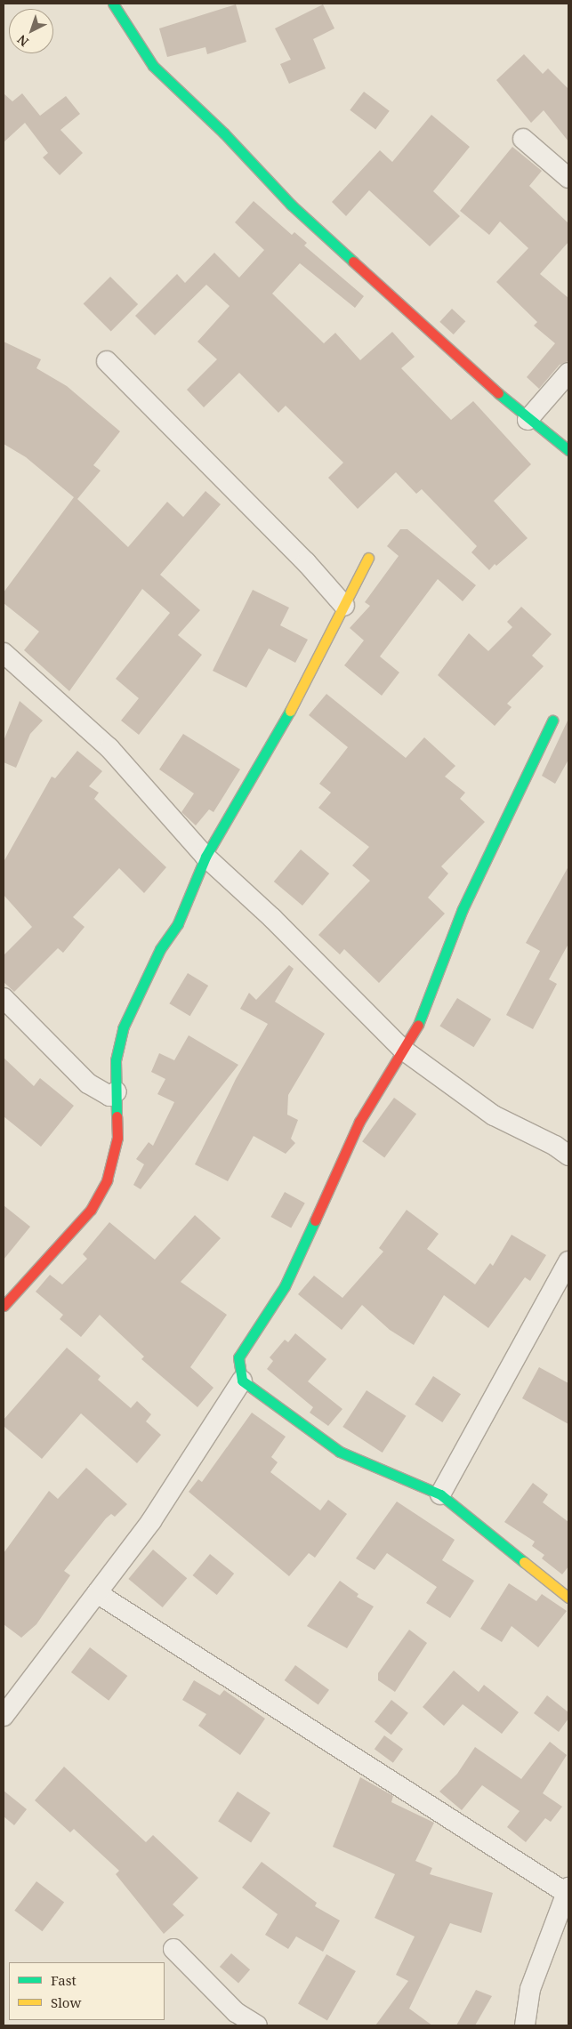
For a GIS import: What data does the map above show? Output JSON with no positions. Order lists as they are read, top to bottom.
{
  "legend": ["Fast", "Slow"],
  "north": "bottom left"
}
